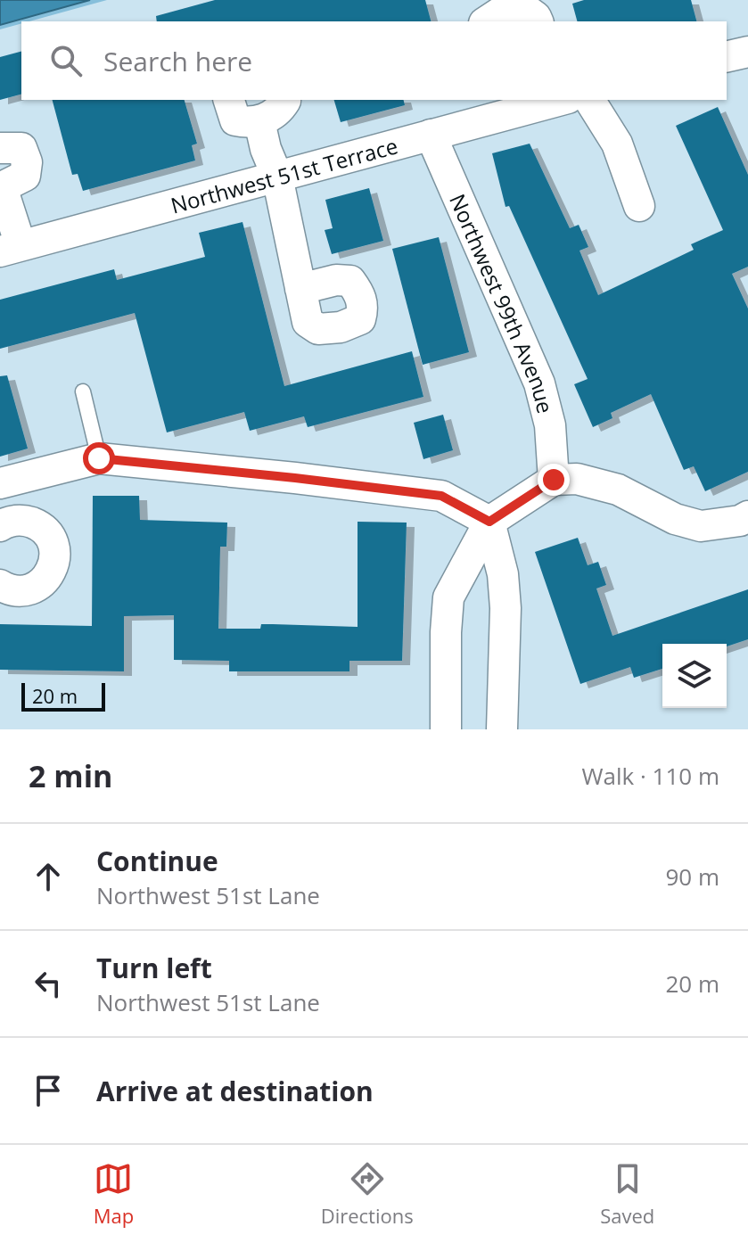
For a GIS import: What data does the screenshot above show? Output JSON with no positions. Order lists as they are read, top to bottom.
{
  "streets": {
    "street": ["Northwest 51st Terrace", "Northwest 99th Avenue"]
  },
  "crossings": [
    ["Northwest 51st Terrace", "Northwest 99th Avenue"]
  ],
  "scale_bar": "20 m",
  "page": {
    "search": "Search here",
    "scale": "20 m",
    "heading": ["2 min", "Walk · 110 m"],
    "list": [
      ["Continue", "Northwest 51st Lane", "90 m"],
      ["Turn left", "Northwest 51st Lane", "20 m"],
      "Arrive at destination"
    ],
    "nav": ["Map", "Directions", "Saved"]
  }
}
